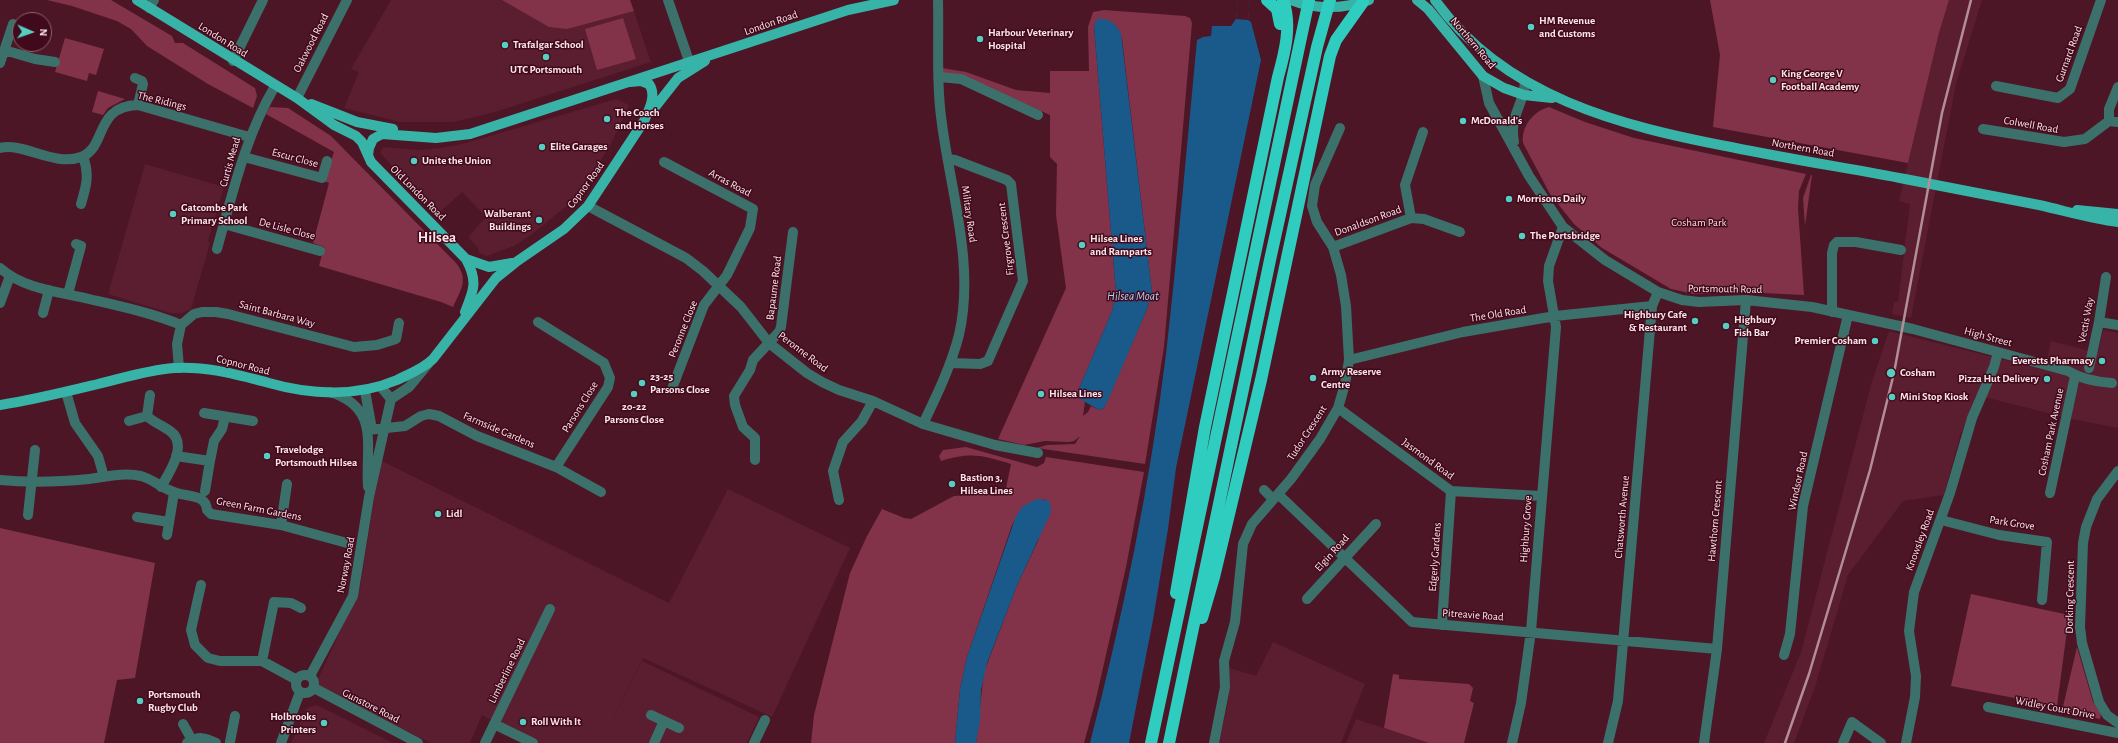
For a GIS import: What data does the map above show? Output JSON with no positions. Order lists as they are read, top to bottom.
{
  "streets": {
    "main road": [
      "London Road",
      "Northern Road",
      "Copnor Road",
      "Old London Road"
    ],
    "street": [
      "Oakwood Road",
      "Gurnard Road",
      "The Ridings",
      "Colwell Road",
      "Escur Close",
      "Curtis Mead",
      "Arras Road",
      "Military Road",
      "Donaldson Road",
      "De Lisle Close",
      "Firgrove Crescent",
      "Bapaume Road",
      "Portsmouth Road",
      "Saint Barbara Way",
      "The Old Road",
      "Vectis Way",
      "Peronne Close",
      "High Street",
      "Peronne Road",
      "Parsons Close",
      "Farmside Gardens",
      "Cosham Park Avenue",
      "Tudor Crescent",
      "Jasmond Road",
      "Windsor Road",
      "Green Farm Gardens",
      "Chatsworth Avenue",
      "Hawthorn Crescent",
      "Park Grove",
      "Highbury Grove",
      "Knowsley Road",
      "Elgin Road",
      "Edgerly Gardens",
      "Norway Road",
      "Dorking Crescent",
      "Pitreavie Road",
      "Limberline Road",
      "Gunstore Road",
      "Widley Court Drive"
    ]
  },
  "crossings": [
    ["London Road", "Oakwood Road"],
    ["London Road", "Curtis Mead"],
    ["London Road", "Copnor Road"],
    ["London Road", "Old London Road"],
    ["Northern Road", "Portsmouth Road"],
    ["The Ridings", "Curtis Mead"],
    ["Escur Close", "Curtis Mead"],
    ["Curtis Mead", "De Lisle Close"],
    ["Arras Road", "Peronne Close"],
    ["Arras Road", "Peronne Road"],
    ["Copnor Road", "Old London Road"],
    ["Copnor Road", "Peronne Road"],
    ["Copnor Road", "Norway Road"],
    ["Military Road", "Firgrove Crescent"],
    ["Military Road", "Peronne Road"],
    ["Donaldson Road", "Tudor Crescent"],
    ["Bapaume Road", "Peronne Road"],
    ["Portsmouth Road", "High Street"],
    ["Portsmouth Road", "Windsor Road"],
    ["Portsmouth Road", "Chatsworth Avenue"],
    ["Portsmouth Road", "Hawthorn Crescent"],
    ["Portsmouth Road", "Highbury Grove"],
    ["The Old Road", "Tudor Crescent"],
    ["The Old Road", "Chatsworth Avenue"],
    ["The Old Road", "Highbury Grove"],
    ["Vectis Way", "High Street"],
    ["Peronne Close", "Peronne Road"],
    ["High Street", "Cosham Park Avenue"],
    ["High Street", "Knowsley Road"],
    ["Parsons Close", "Farmside Gardens"],
    ["Farmside Gardens", "Norway Road"],
    ["Tudor Crescent", "Jasmond Road"],
    ["Tudor Crescent", "Pitreavie Road"],
    ["Jasmond Road", "Highbury Grove"],
    ["Jasmond Road", "Edgerly Gardens"],
    ["Chatsworth Avenue", "Pitreavie Road"],
    ["Hawthorn Crescent", "Pitreavie Road"],
    ["Park Grove", "Knowsley Road"],
    ["Highbury Grove", "Pitreavie Road"],
    ["Elgin Road", "Pitreavie Road"],
    ["Edgerly Gardens", "Pitreavie Road"],
    ["Norway Road", "Gunstore Road"]
  ],
  "districts": ["Hilsea"],
  "water": ["Hilsea Moat"],
  "parks": ["Cosham Park"],
  "places": [
    "HM Revenue and Customs",
    "Harbour Veterinary Hospital",
    "Trafalgar School",
    "UTC Portsmouth",
    "King George V Football Academy",
    "The Coach and Horses",
    "McDonald's",
    "Elite Garages",
    "Unite the Union",
    "Morrisons Daily",
    "Gatcombe Park Primary School",
    "Walberant Buildings",
    "The Portsbridge",
    "Hilsea Lines and Ramparts",
    "Highbury Cafe & Restaurant",
    "Highbury Fish Bar",
    "Premier Cosham",
    "Everetts Pharmacy",
    "Cosham",
    "Army Reserve Centre",
    "Pizza Hut Delivery",
    "23-25 Parsons Close",
    "20-22 Parsons Close",
    "Hilsea Lines",
    "Mini Stop Kiosk",
    "Travelodge Portsmouth Hilsea",
    "Bastion 3, Hilsea Lines",
    "Lidl",
    "Portsmouth Rugby Club",
    "Roll With It",
    "Holbrooks Printers"
  ],
  "north": "right"
}
